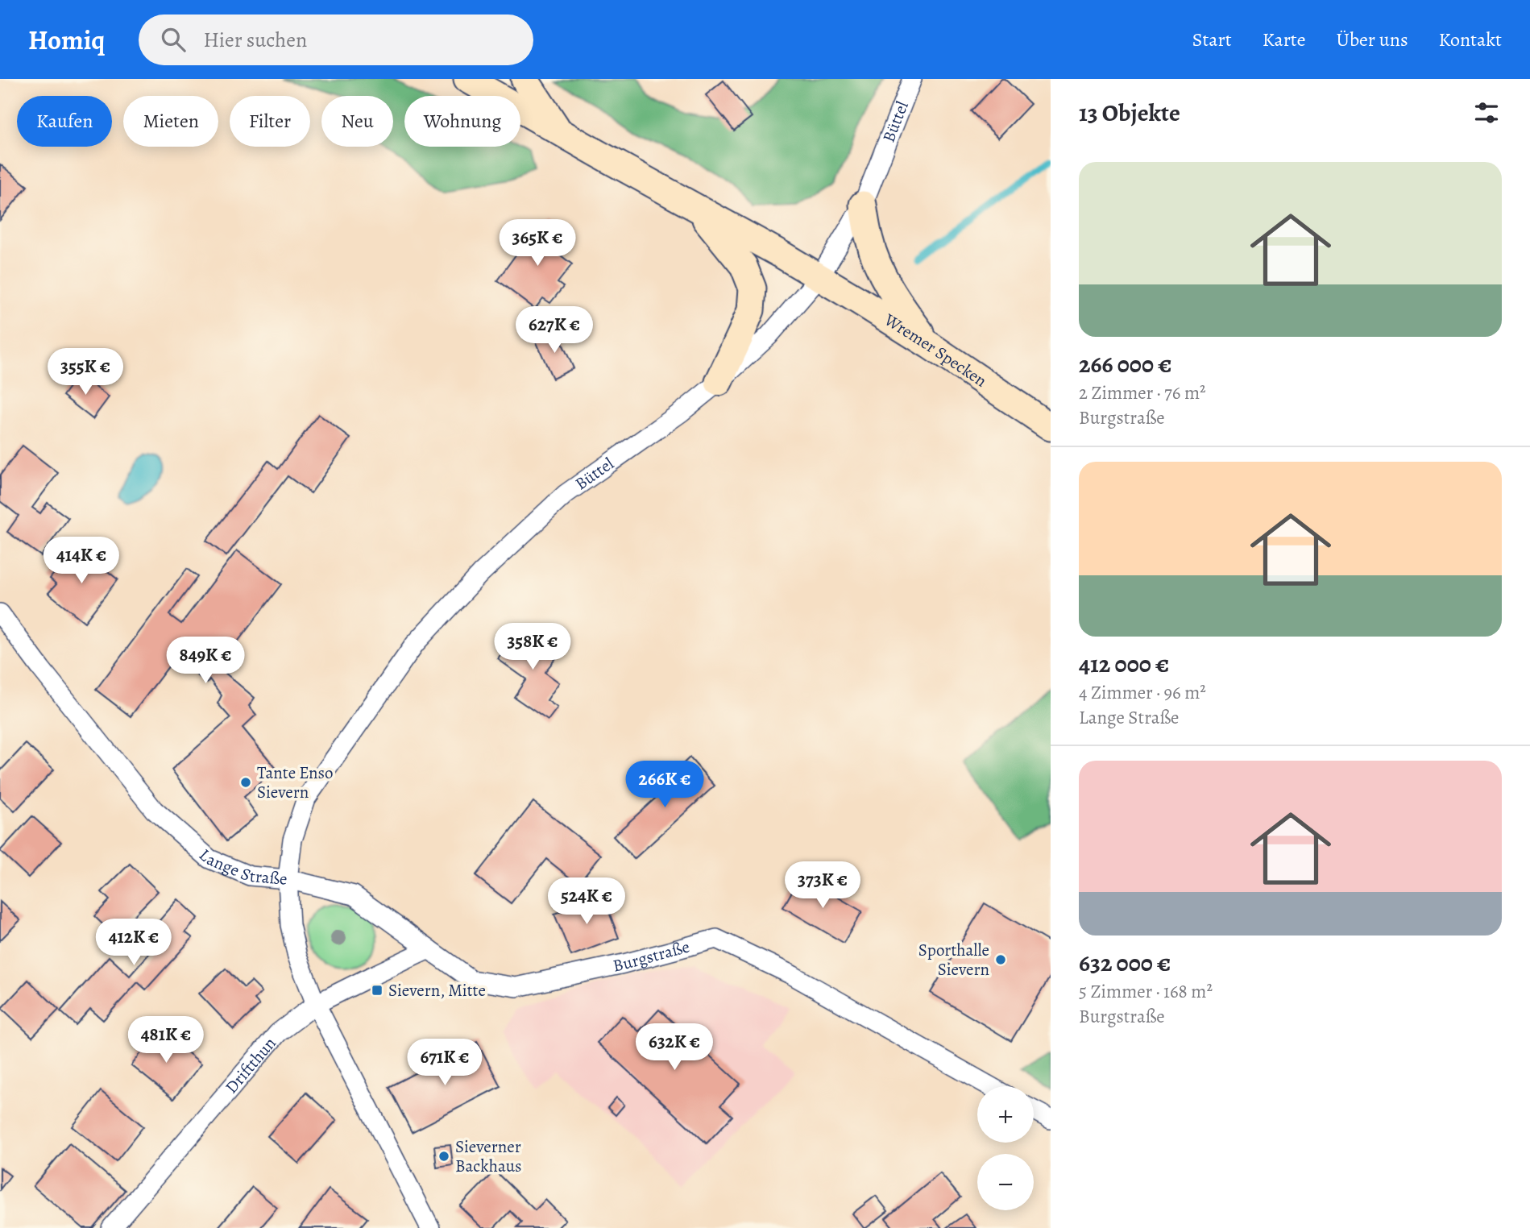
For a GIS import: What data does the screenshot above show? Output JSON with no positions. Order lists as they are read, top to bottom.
{
  "streets": {
    "street": [
      "Büttel",
      "Wremer Specken",
      "Lange Straße",
      "Burgstraße",
      "Driftthun"
    ]
  },
  "crossings": [
    ["Büttel", "Wremer Specken"],
    ["Büttel", "Lange Straße"],
    ["Büttel", "Burgstraße"],
    ["Lange Straße", "Burgstraße"],
    ["Lange Straße", "Driftthun"],
    ["Burgstraße", "Driftthun"]
  ],
  "places": {
    "other": ["Tante Enso Sievern", "Sporthalle Sievern", "Sieverner Backhaus"],
    "transit": ["Sievern, Mitte"]
  },
  "page": {
    "header": "Homiq",
    "search": "Hier suchen",
    "nav": [
      "Start",
      "Karte",
      "Über uns",
      "Kontakt"
    ],
    "heading": "13 Objekte",
    "chip": [
      "Kaufen",
      "Mieten",
      "Filter",
      "Neu",
      "Wohnung"
    ],
    "list": [
      {
        "name": "266 000 €",
        "note": "2 Zimmer · 76 m² · Burgstraße"
      },
      {
        "name": "412 000 €",
        "note": "4 Zimmer · 96 m² · Lange Straße"
      },
      {
        "name": "632 000 €",
        "note": "5 Zimmer · 168 m² · Burgstraße"
      }
    ],
    "price": [
      "365K €",
      "627K €",
      "355K €",
      "414K €",
      "358K €",
      "849K €",
      "266K €",
      "373K €",
      "524K €",
      "412K €",
      "481K €",
      "632K €",
      "671K €"
    ],
    "map_buttons": ["+", "−"]
  }
}
